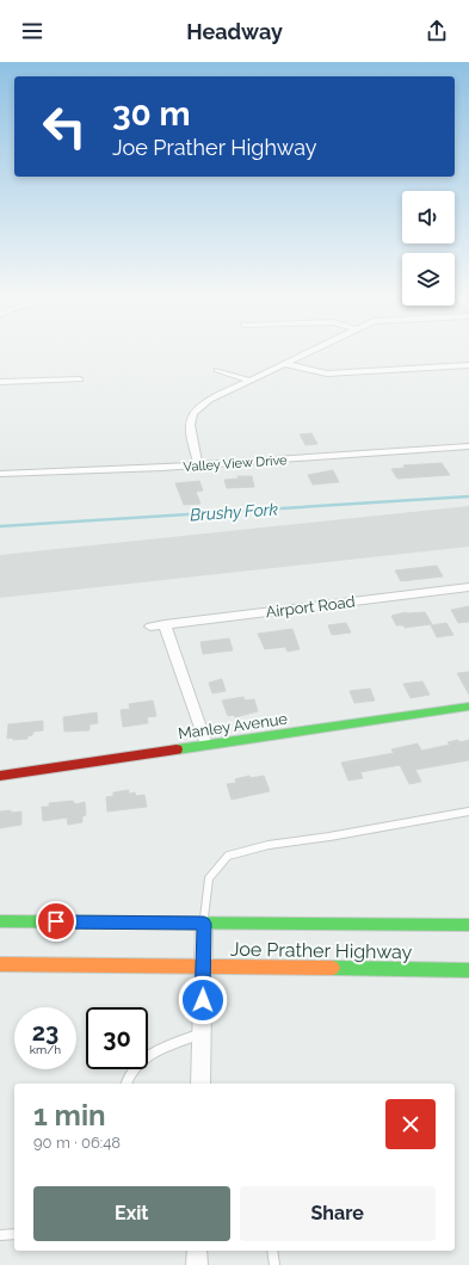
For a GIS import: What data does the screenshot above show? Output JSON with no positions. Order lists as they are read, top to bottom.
{
  "streets": {
    "main road": ["Manley Avenue", "Joe Prather Highway"],
    "street": ["Valley View Drive", "Airport Road"]
  },
  "water": ["Brushy Fork"],
  "page": {
    "header": "Headway",
    "turn": ["30 m", "Joe Prather Highway"],
    "speed": "23 km/h",
    "limit": "30",
    "heading": ["1 min", "90 m · 06:48"],
    "buttons": ["Exit", "Share"]
  }
}
